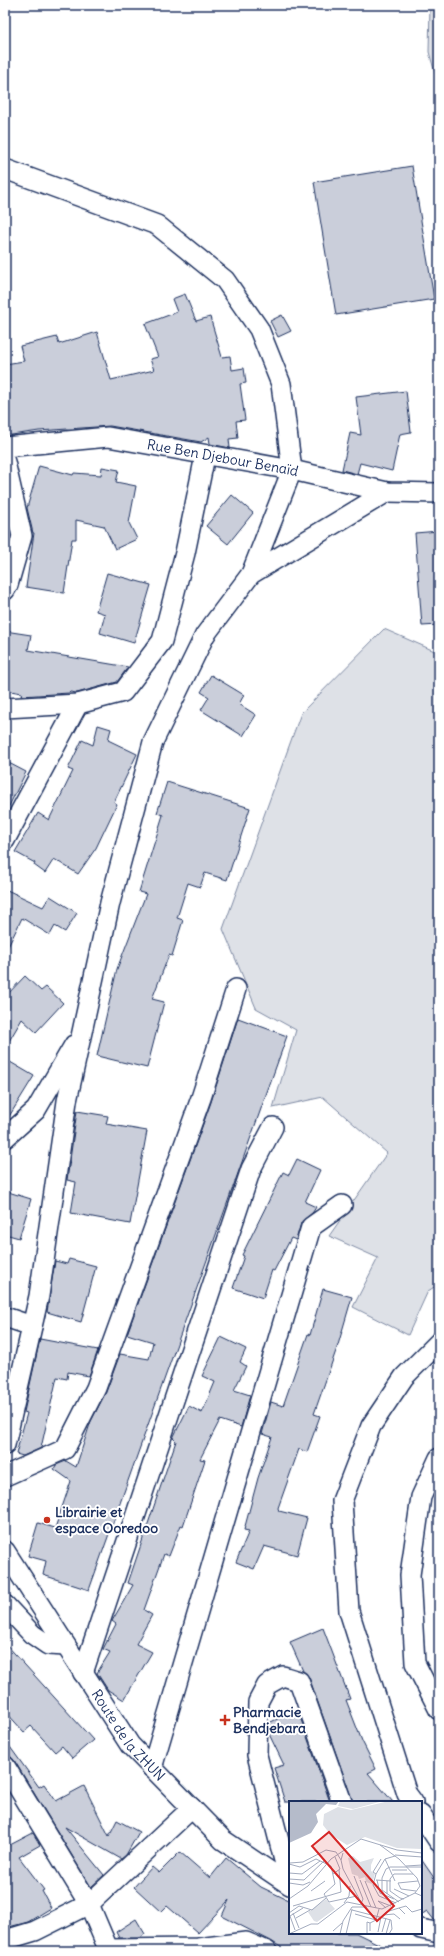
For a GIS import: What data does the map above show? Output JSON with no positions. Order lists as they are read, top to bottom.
{
  "streets": {
    "street": ["Rue Ben Djebour Benaïd", "Route de la ZHUN"]
  },
  "places": {
    "other": ["Librairie et espace Ooredoo"],
    "health": ["Pharmacie Bendjebara"]
  }
}
